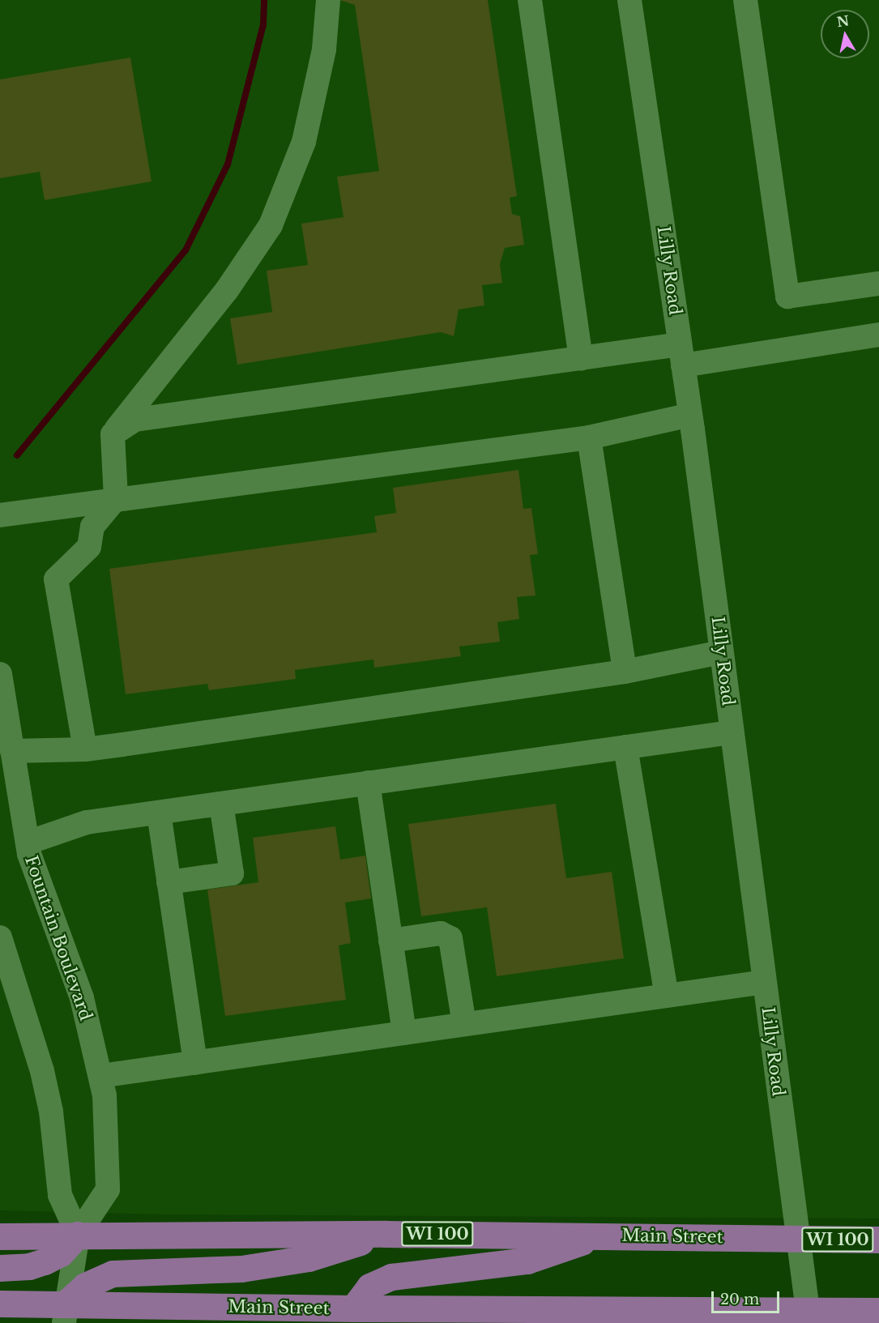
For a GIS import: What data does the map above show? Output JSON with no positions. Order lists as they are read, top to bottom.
{
  "streets": {
    "main road": ["WI 100", "Main Street"],
    "street": ["Lilly Road", "Fountain Boulevard"]
  },
  "crossings": [
    ["Lilly Road", "Main Street"],
    ["Fountain Boulevard", "Main Street"]
  ],
  "scale_bar": "20 m",
  "north": "top"
}
